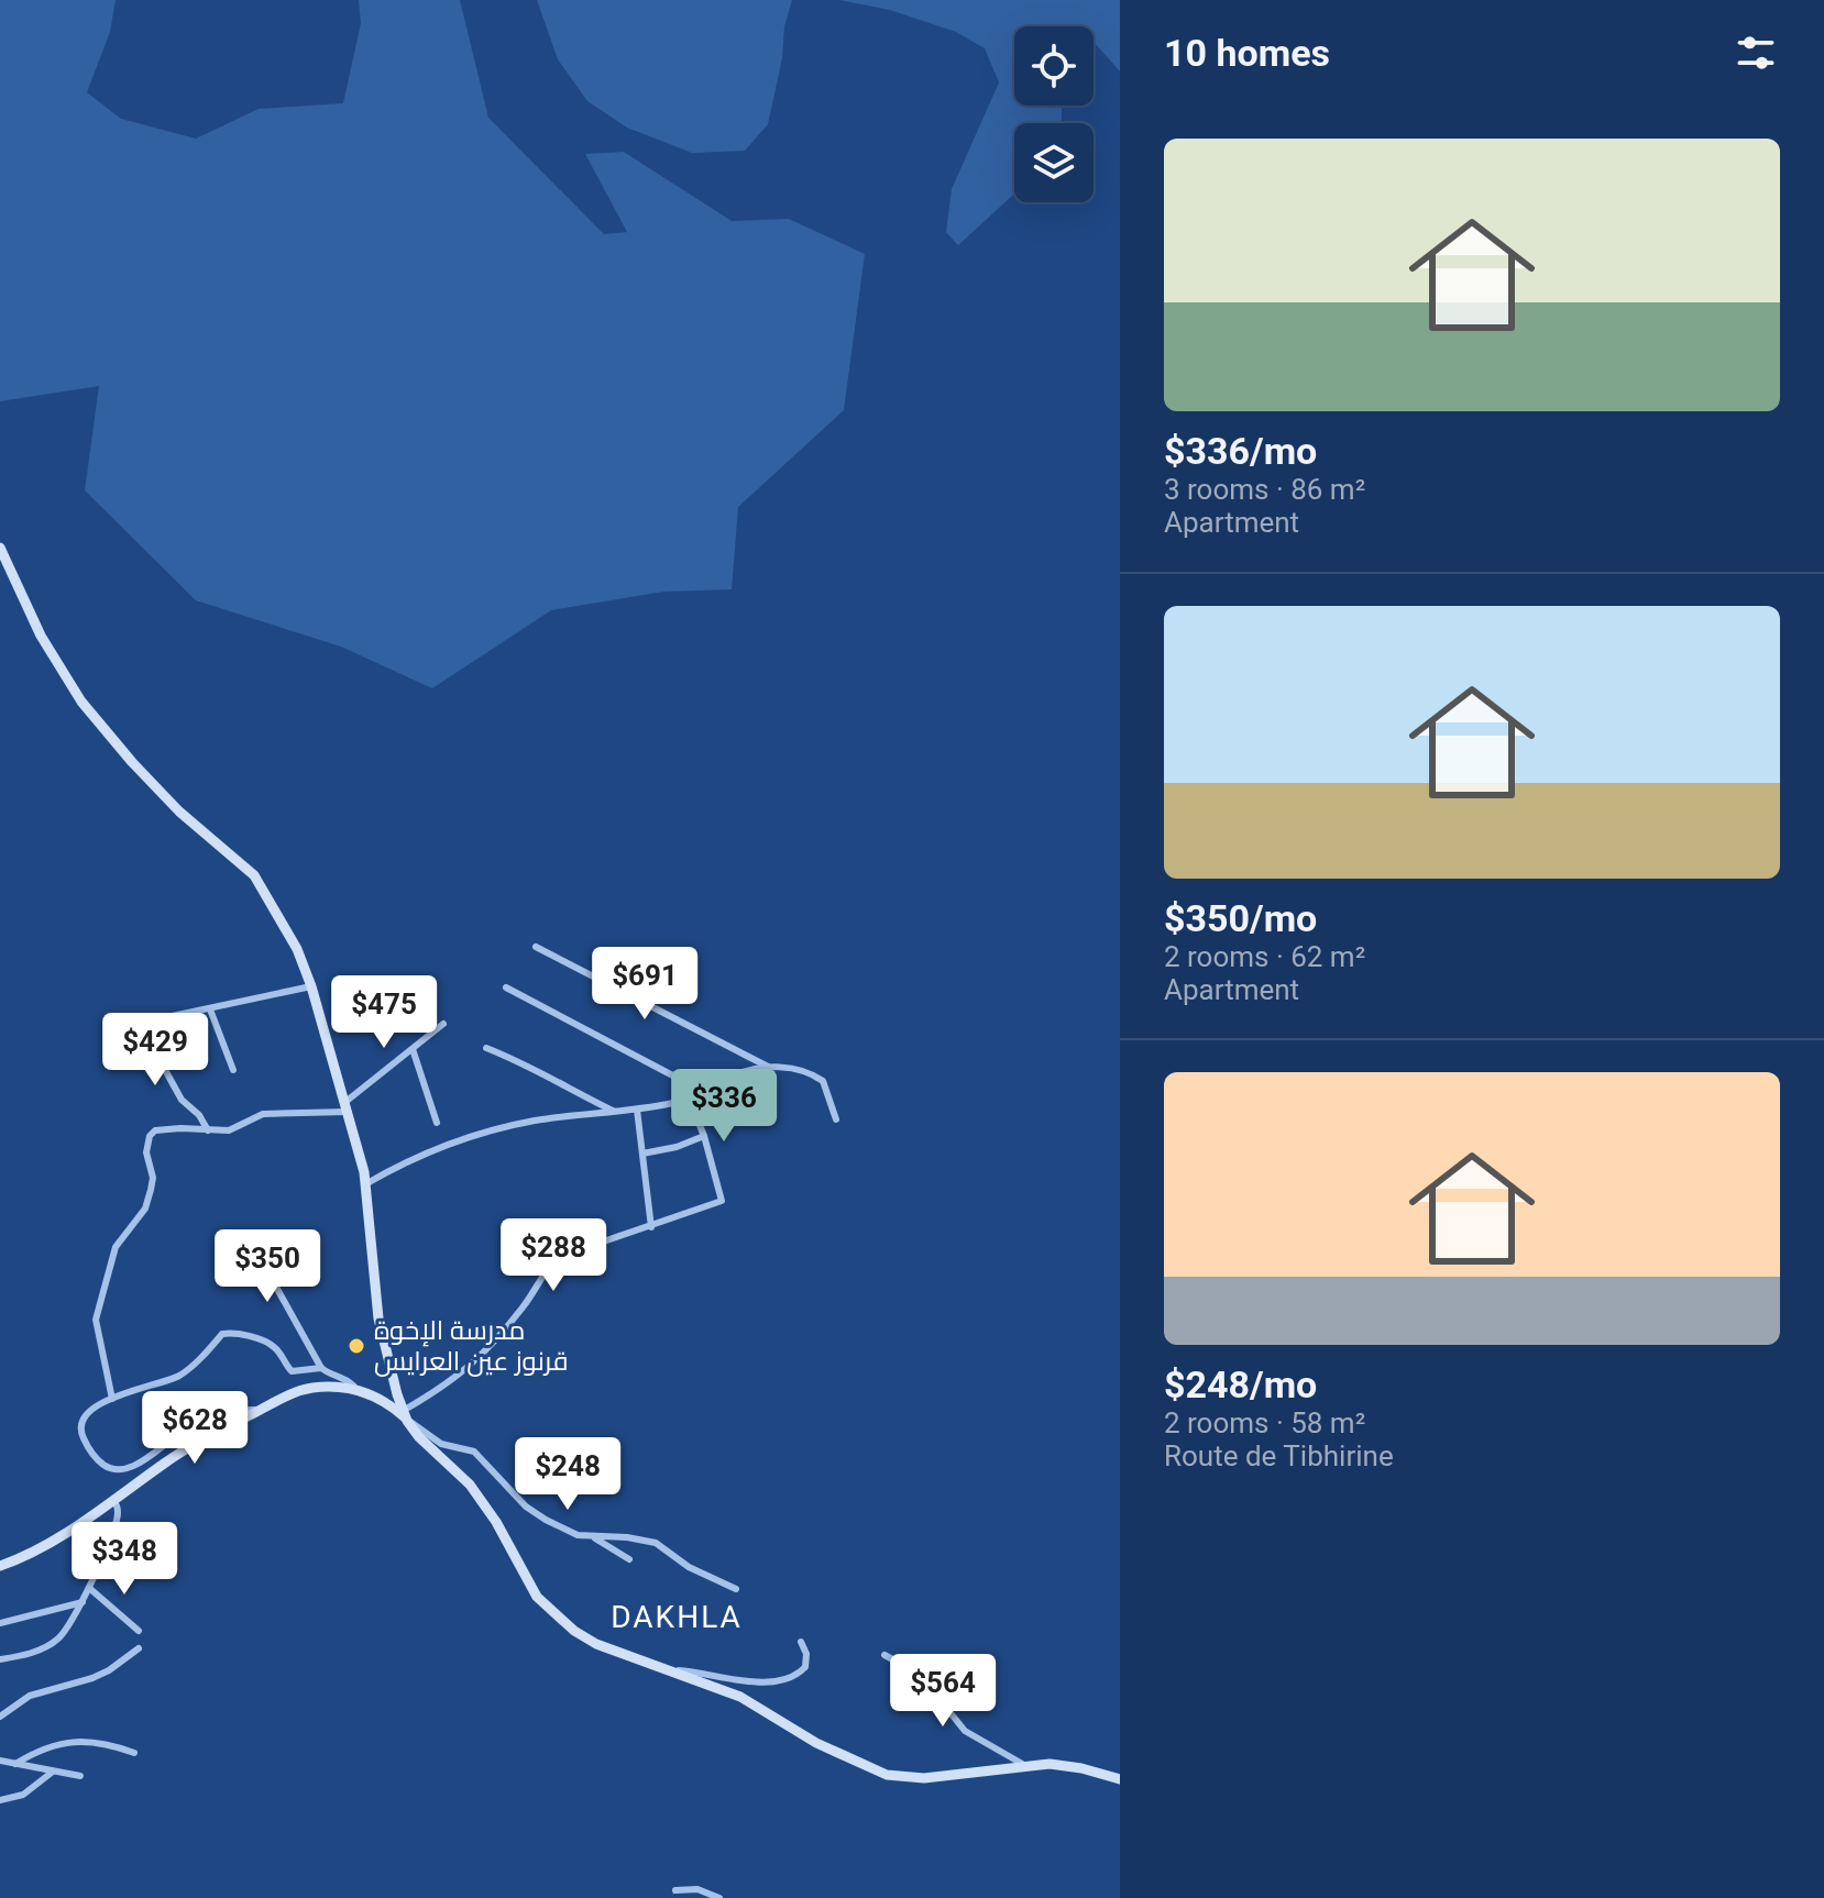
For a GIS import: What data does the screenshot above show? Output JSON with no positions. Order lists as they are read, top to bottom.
{
  "districts": ["DAKHLA"],
  "places": ["مدرسة الإخوة قرنوز عين العرايس"],
  "page": {
    "heading": "10 homes",
    "list": [
      {
        "name": "$336/mo",
        "note": "3 rooms · 86 m² · Apartment"
      },
      {
        "name": "$350/mo",
        "note": "2 rooms · 62 m² · Apartment"
      },
      {
        "name": "$248/mo",
        "note": "2 rooms · 58 m² · Route de Tibhirine"
      }
    ],
    "price": [
      "$691",
      "$475",
      "$429",
      "$336",
      "$288",
      "$350",
      "$628",
      "$248",
      "$348",
      "$564"
    ]
  }
}
